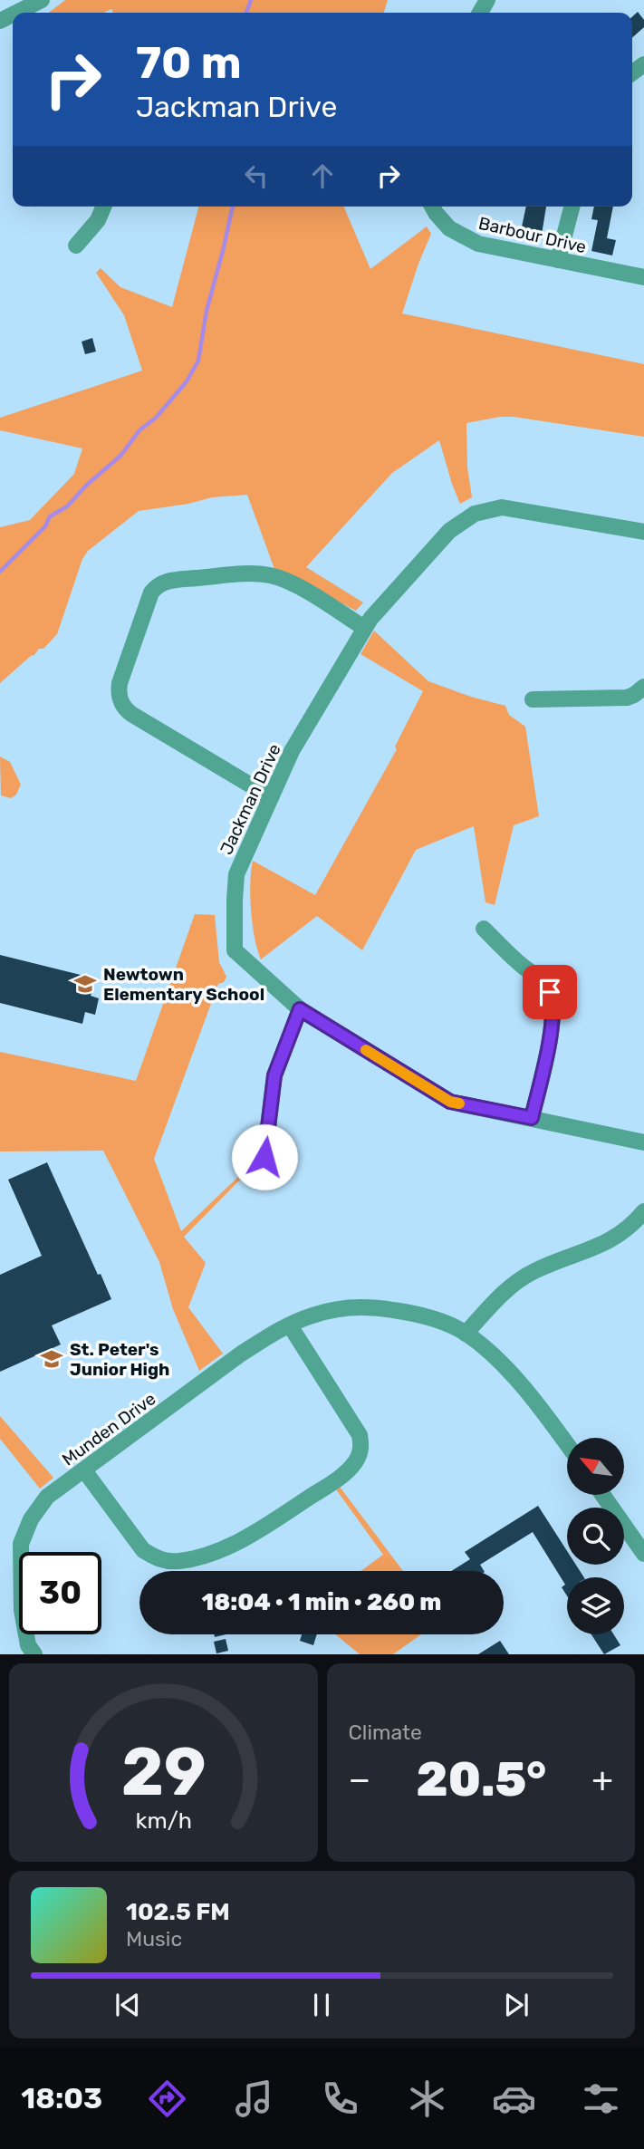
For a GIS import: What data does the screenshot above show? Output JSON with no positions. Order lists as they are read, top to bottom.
{
  "streets": {
    "street": ["Barbour Drive", "Jackman Drive", "Munden Drive"]
  },
  "places": {
    "school or university": ["Newtown Elementary School", "St. Peter's Junior High"]
  },
  "north": "top left",
  "page": {
    "turn": ["70 m", "Jackman Drive"],
    "limit": "30",
    "trip": "18:04 · 1 min · 260 m",
    "tile": "Climate",
    "heat": ["−", "20.5°", "+"],
    "song": ["102.5 FM", "Music"],
    "tabs": "18:03",
    "gauge": ["29", "km/h"]
  }
}
